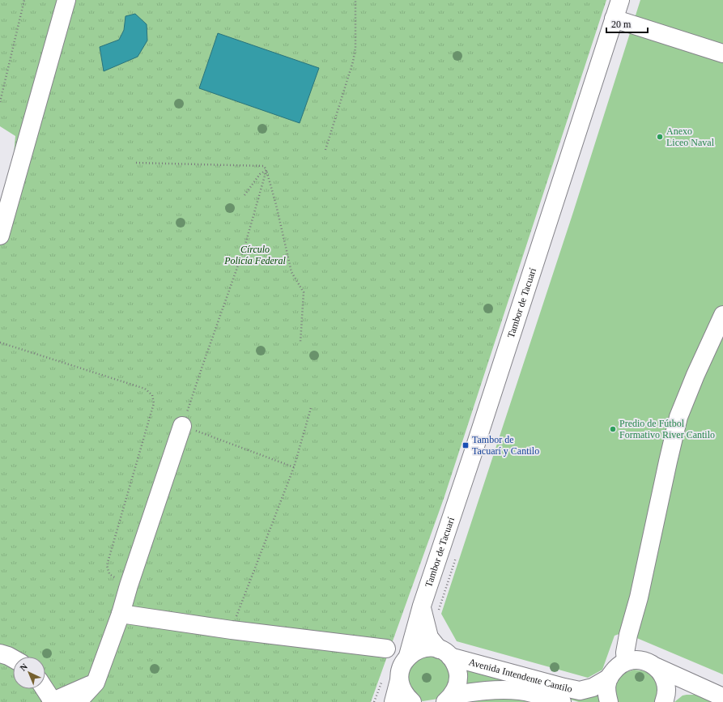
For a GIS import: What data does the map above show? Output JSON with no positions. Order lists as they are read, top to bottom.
{
  "streets": {
    "street": ["Tambor de Tacuarí", "Avenida Intendente Cantilo"]
  },
  "crossings": [
    ["Tambor de Tacuarí", "Avenida Intendente Cantilo"]
  ],
  "parks": ["Círculo Policía Federal"],
  "places": {
    "other": ["Anexo Liceo Naval", "Predio de Fútbol Formativo River Cantilo"],
    "transit": ["Tambor de Tacuarí y Cantilo"]
  },
  "scale_bar": "20 m",
  "north": "top left"
}
